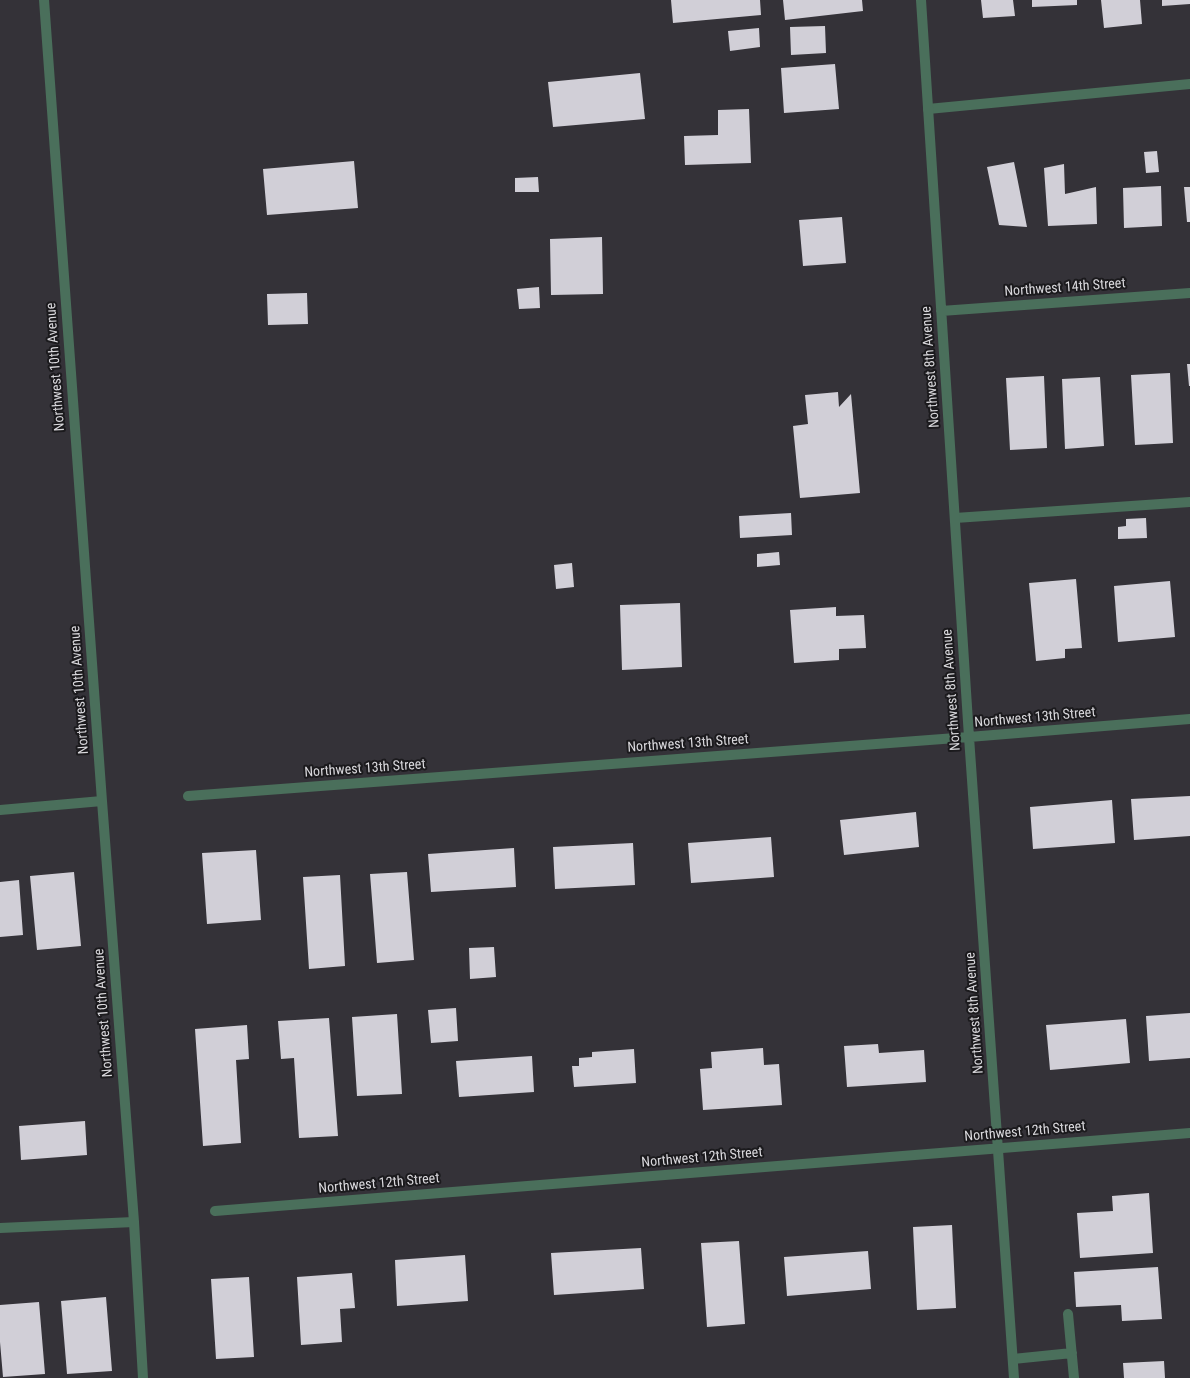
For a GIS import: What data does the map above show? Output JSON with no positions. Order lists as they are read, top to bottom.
{
  "streets": {
    "street": [
      "Northwest 14th Street",
      "Northwest 10th Avenue",
      "Northwest 8th Avenue",
      "Northwest 13th Street",
      "Northwest 12th Street"
    ]
  },
  "crossings": [
    ["Northwest 14th Street", "Northwest 8th Avenue"],
    ["Northwest 8th Avenue", "Northwest 13th Street"],
    ["Northwest 8th Avenue", "Northwest 12th Street"]
  ]
}
